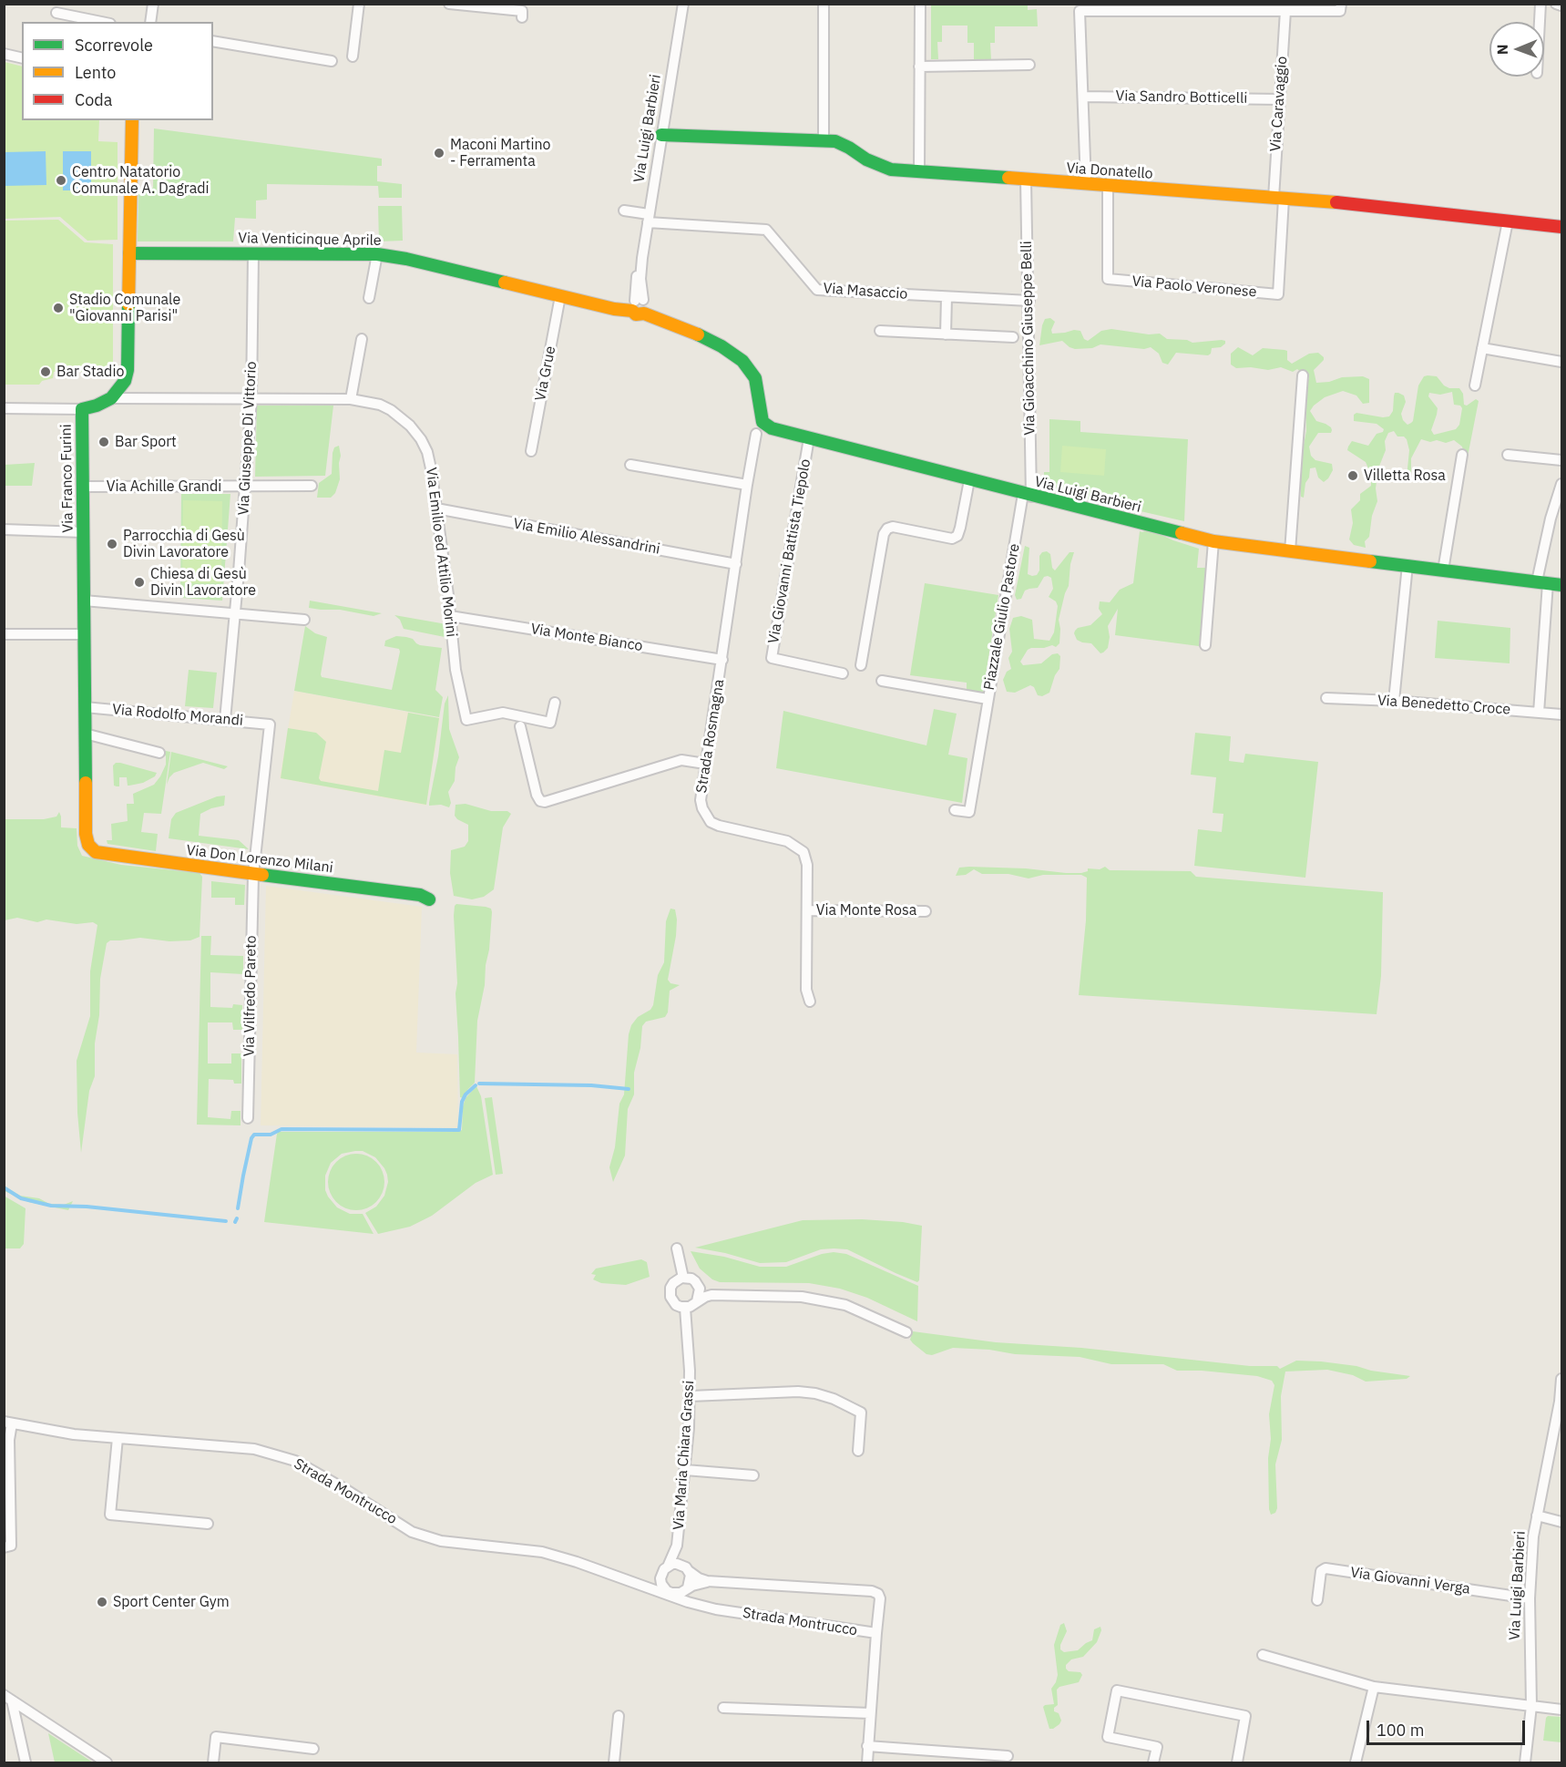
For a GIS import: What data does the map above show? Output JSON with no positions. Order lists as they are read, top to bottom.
{
  "streets": {
    "street": [
      "Via Sandro Botticelli",
      "Via Caravaggio",
      "Via Luigi Barbieri",
      "Via Donatello",
      "Via Venticinque Aprile",
      "Via Paolo Veronese",
      "Via Masaccio",
      "Via Gioacchino Giuseppe Belli",
      "Via Grue",
      "Via Giuseppe Di Vittorio",
      "Via Franco Furini",
      "Via Achille Grandi",
      "Via Emilio Alessandrini",
      "Via Giovanni Battista Tiepolo",
      "Via Emilio ed Attilio Morini",
      "Piazzale Giulio Pastore",
      "Via Monte Bianco",
      "Via Benedetto Croce",
      "Via Rodolfo Morandi",
      "Strada Rosmagna",
      "Via Don Lorenzo Milani",
      "Via Monte Rosa",
      "Via Vilfredo Pareto",
      "Via Maria Chiara Grassi",
      "Strada Montrucco",
      "Via Giovanni Verga"
    ]
  },
  "crossings": [
    ["Via Sandro Botticelli", "Via Caravaggio"],
    ["Via Caravaggio", "Via Donatello"],
    ["Via Caravaggio", "Via Paolo Veronese"],
    ["Via Luigi Barbieri", "Via Donatello"],
    ["Via Luigi Barbieri", "Via Venticinque Aprile"],
    ["Via Luigi Barbieri", "Via Masaccio"],
    ["Via Luigi Barbieri", "Via Gioacchino Giuseppe Belli"],
    ["Via Luigi Barbieri", "Via Giovanni Battista Tiepolo"],
    ["Via Luigi Barbieri", "Piazzale Giulio Pastore"],
    ["Via Luigi Barbieri", "Via Giovanni Verga"],
    ["Via Donatello", "Via Paolo Veronese"],
    ["Via Donatello", "Via Gioacchino Giuseppe Belli"],
    ["Via Venticinque Aprile", "Via Grue"],
    ["Via Venticinque Aprile", "Via Giuseppe Di Vittorio"],
    ["Via Masaccio", "Via Gioacchino Giuseppe Belli"],
    ["Via Gioacchino Giuseppe Belli", "Piazzale Giulio Pastore"],
    ["Via Giuseppe Di Vittorio", "Via Achille Grandi"],
    ["Via Giuseppe Di Vittorio", "Via Emilio ed Attilio Morini"],
    ["Via Giuseppe Di Vittorio", "Via Rodolfo Morandi"],
    ["Via Franco Furini", "Via Achille Grandi"],
    ["Via Franco Furini", "Via Emilio ed Attilio Morini"],
    ["Via Franco Furini", "Via Rodolfo Morandi"],
    ["Via Franco Furini", "Via Don Lorenzo Milani"],
    ["Via Emilio Alessandrini", "Via Emilio ed Attilio Morini"],
    ["Via Emilio Alessandrini", "Strada Rosmagna"],
    ["Via Emilio ed Attilio Morini", "Via Monte Bianco"],
    ["Via Monte Bianco", "Strada Rosmagna"],
    ["Via Rodolfo Morandi", "Via Vilfredo Pareto"],
    ["Strada Rosmagna", "Via Monte Rosa"],
    ["Via Don Lorenzo Milani", "Via Vilfredo Pareto"],
    ["Via Maria Chiara Grassi", "Strada Montrucco"]
  ],
  "places": [
    "Maconi Martino - Ferramenta",
    "Centro Natatorio Comunale A. Dagradi",
    "Stadio Comunale \"Giovanni Parisi\"",
    "Bar Stadio",
    "Bar Sport",
    "Villetta Rosa",
    "Parrocchia di Gesù Divin Lavoratore",
    "Chiesa di Gesù Divin Lavoratore",
    "Sport Center Gym"
  ],
  "legend": ["Scorrevole", "Lento", "Coda"],
  "scale_bar": "100 m",
  "north": "left"
}
